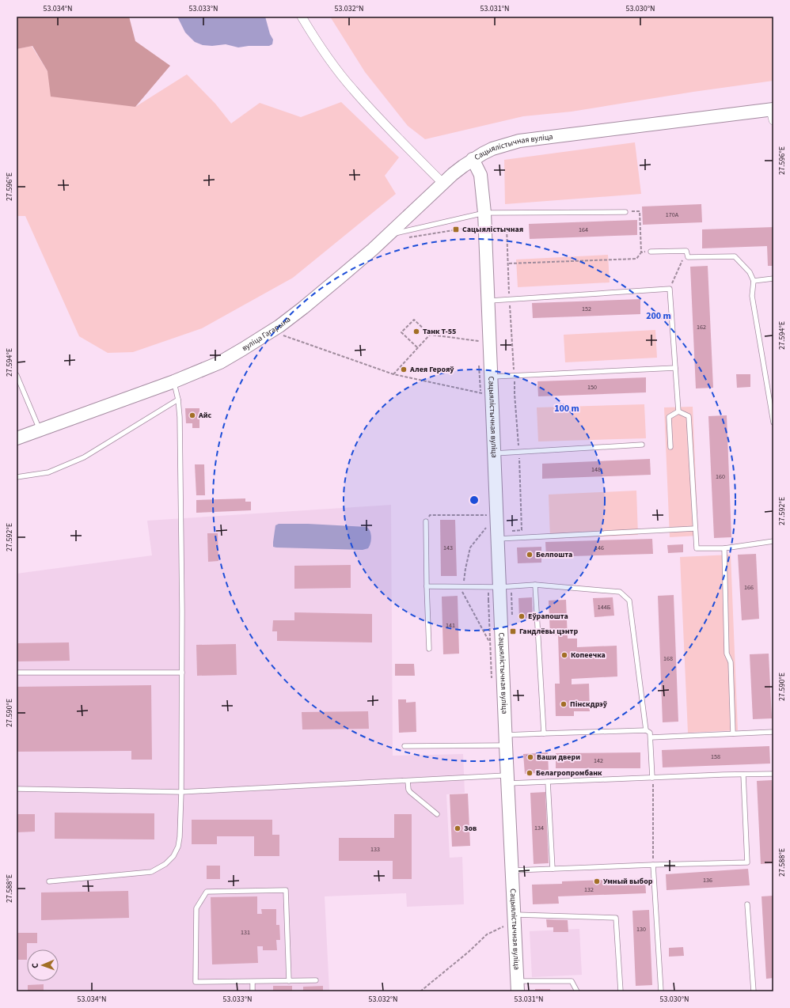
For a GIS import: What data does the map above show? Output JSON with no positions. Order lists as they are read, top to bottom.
{
  "streets": {
    "main road": ["Сацыялістычная вуліца", "вуліца Гагарына"]
  },
  "crossings": [
    ["Сацыялістычная вуліца", "вуліца Гагарына"]
  ],
  "places": {
    "transit": ["Сацыялістычная", "Гандлёвы цэнтр"],
    "other": [
      "Танк Т-55",
      "Алея Герояў",
      "Айс",
      "Белпошта",
      "Еўрапошта",
      "Копеечка",
      "Пінскдрэў",
      "Ваши двери",
      "Белагропромбанк",
      "Зов",
      "Умный выбор"
    ]
  },
  "house_numbers": [
    "170А",
    "164",
    "152",
    "162",
    "150",
    "148",
    "160",
    "143",
    "146",
    "166",
    "144Б",
    "141",
    "168",
    "158",
    "142",
    "134",
    "133",
    "136",
    "132",
    "130",
    "131"
  ],
  "north": "left",
  "coordinates": [
    "53.034°N",
    "53.033°N",
    "53.032°N",
    "53.031°N",
    "53.030°N",
    "27.596°E",
    "27.594°E",
    "27.592°E",
    "27.590°E",
    "27.588°E"
  ],
  "rings": ["200 m", "100 m"]
}
